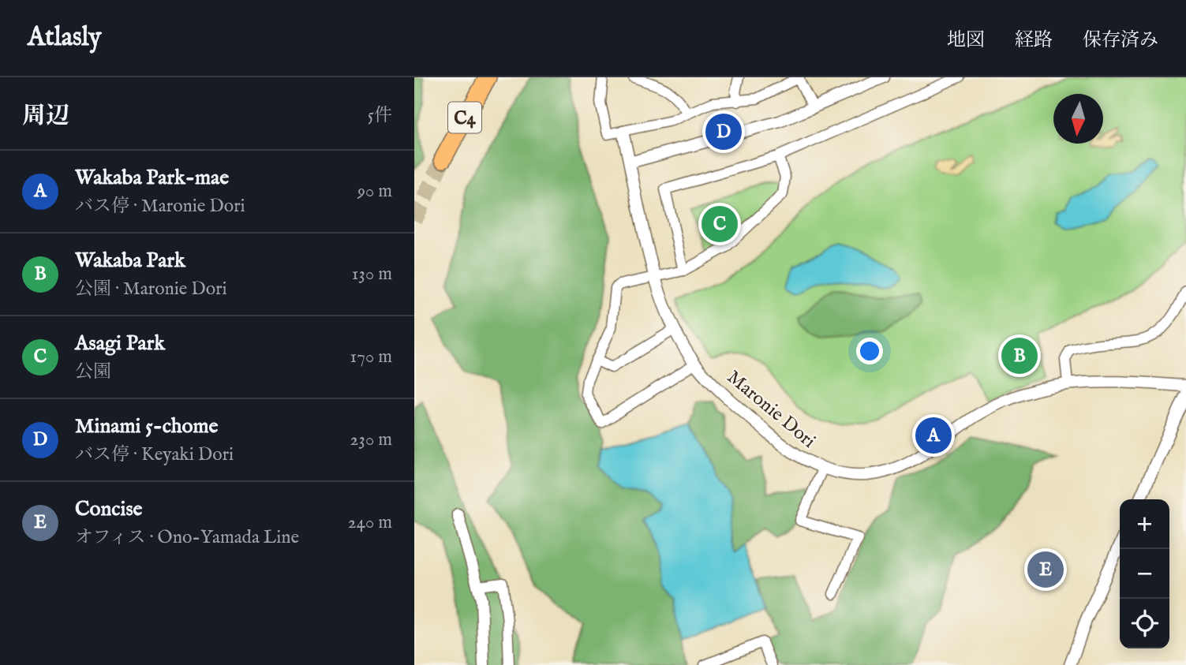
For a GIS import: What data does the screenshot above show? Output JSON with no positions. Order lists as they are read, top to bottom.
{
  "streets": {
    "highway": ["C4"],
    "street": ["Maronie Dori"]
  },
  "north": "bottom",
  "page": {
    "header": "Atlasly",
    "nav": ["地図", "経路", "保存済み"],
    "heading": ["周辺", "5件"],
    "pins": [
      "D",
      "C",
      "B",
      "A",
      "E"
    ],
    "list": [
      {
        "mark": "A",
        "name": "Wakaba Park-mae",
        "note": "バス停 · Maronie Dori",
        "value": "90 m"
      },
      {
        "mark": "B",
        "name": "Wakaba Park",
        "note": "公園 · Maronie Dori",
        "value": "130 m"
      },
      {
        "mark": "C",
        "name": "Asagi Park",
        "note": "公園",
        "value": "170 m"
      },
      {
        "mark": "D",
        "name": "Minami 5-chome",
        "note": "バス停 · Keyaki Dori",
        "value": "230 m"
      },
      {
        "mark": "E",
        "name": "Concise",
        "note": "オフィス · Ono-Yamada Line",
        "value": "240 m"
      }
    ],
    "map_buttons": ["+", "−"]
  }
}
